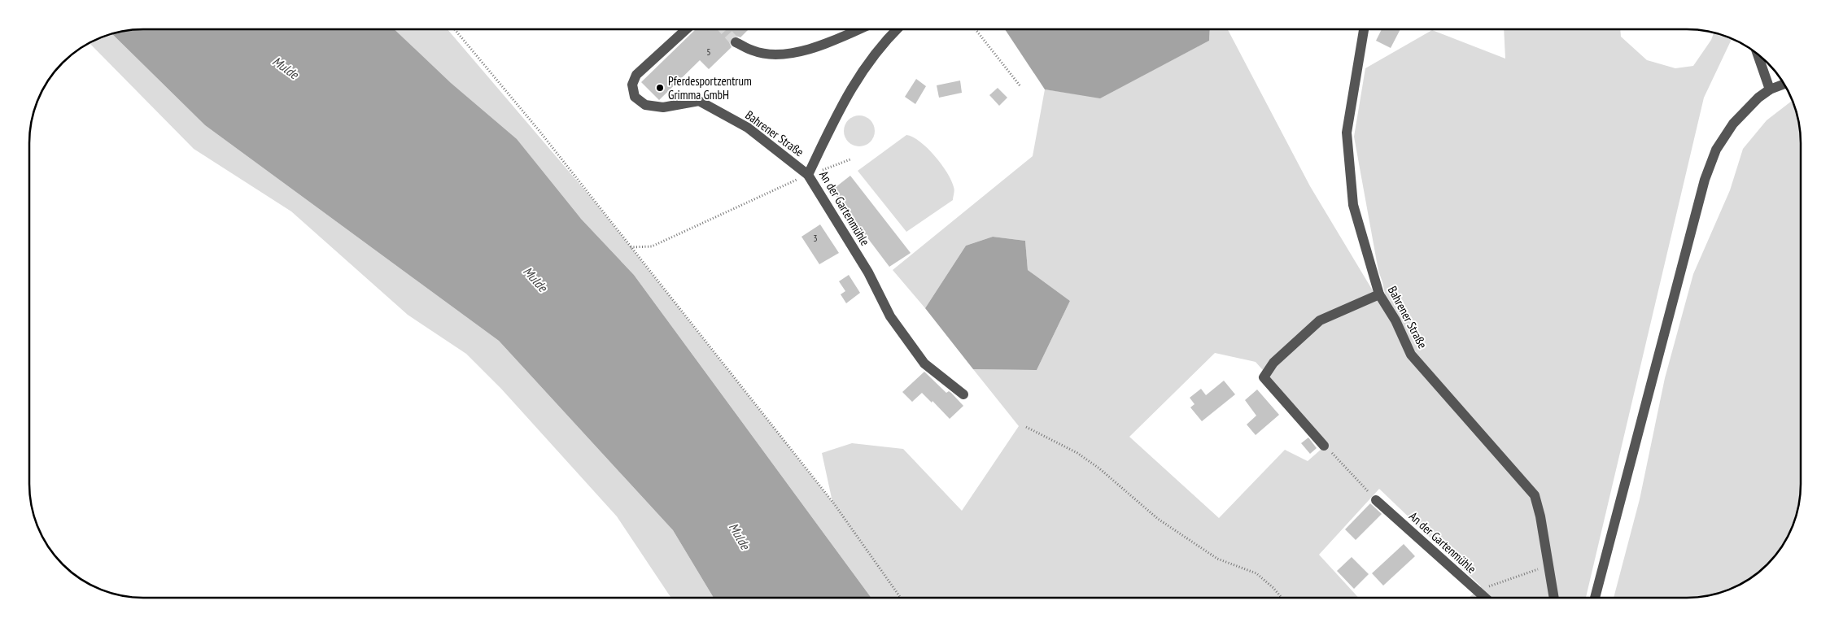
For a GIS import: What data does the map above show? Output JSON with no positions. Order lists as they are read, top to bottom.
{
  "streets": {
    "street": ["Bahrener Straße", "An der Gartenmühle"]
  },
  "crossings": [
    ["Bahrener Straße", "An der Gartenmühle"]
  ],
  "water": ["Mulde"],
  "places": ["Pferdesportzentrum Grimma GmbH"],
  "house_numbers": ["5", "3"]
}
